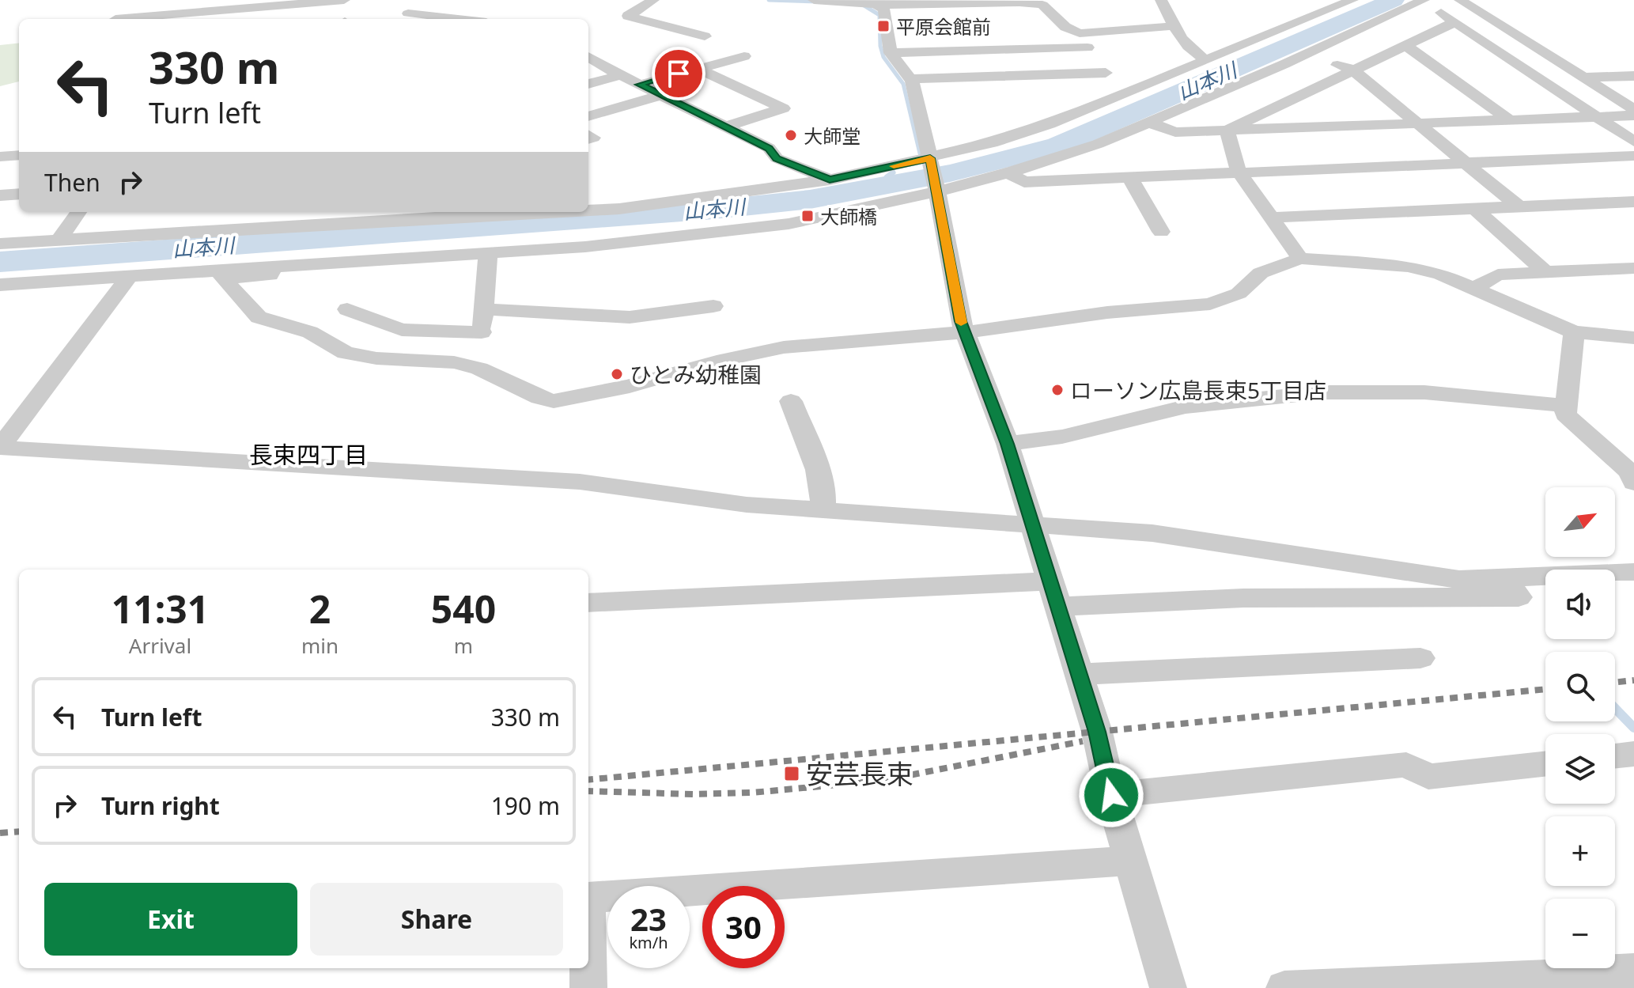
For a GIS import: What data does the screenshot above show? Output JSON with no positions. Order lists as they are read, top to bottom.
{
  "districts": ["長束四丁目"],
  "water": ["山本川"],
  "places": {
    "transit": ["平原会館前", "大師橋", "安芸長束"],
    "other": ["大師堂", "ひとみ幼稚園", "ローソン広島長束5丁目店"]
  },
  "north": "top right",
  "page": {
    "turn": ["330 m", "Turn left"],
    "then": "Then",
    "map_buttons": ["+", "−"],
    "eta": [
      "11:31",
      "Arrival",
      "2",
      "min",
      "540",
      "m"
    ],
    "list": [
      {
        "name": "Turn left",
        "value": "330 m"
      },
      {
        "name": "Turn right",
        "value": "190 m"
      }
    ],
    "buttons": ["Exit", "Share"],
    "speed": "23 km/h",
    "limit": "30"
  }
}
